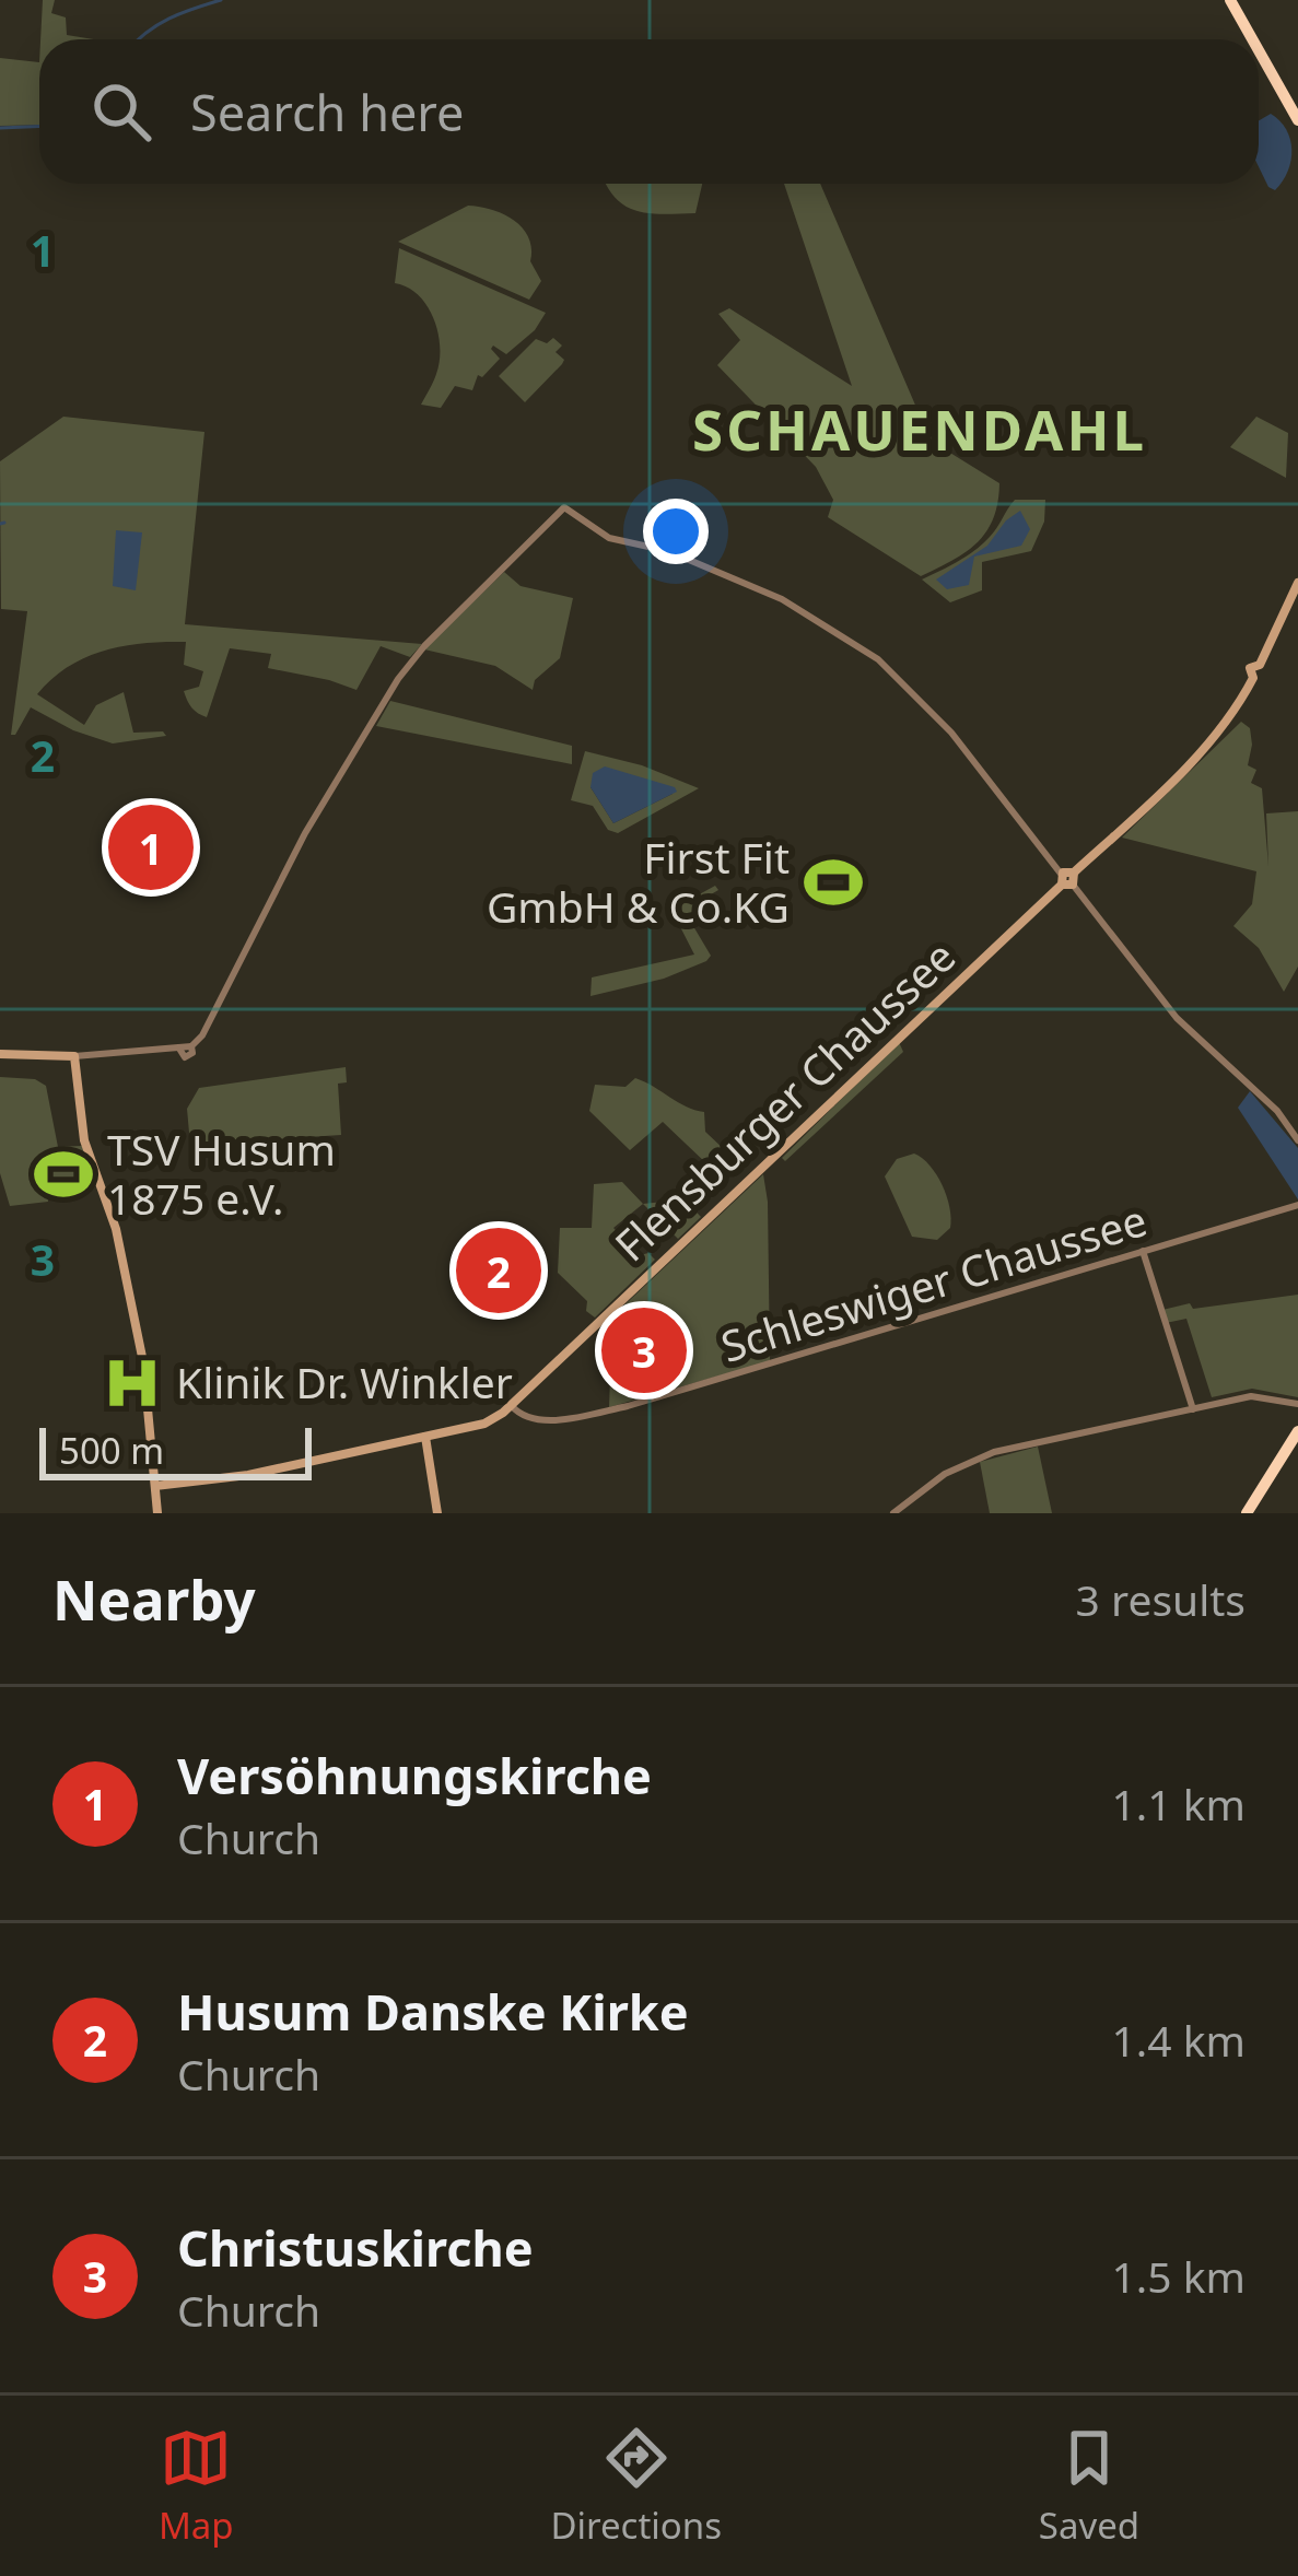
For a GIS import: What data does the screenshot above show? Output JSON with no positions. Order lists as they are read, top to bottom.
{
  "streets": {
    "main road": ["Flensburger Chaussee"],
    "street": ["Schleswiger Chaussee"]
  },
  "crossings": [
    ["Flensburger Chaussee", "Schleswiger Chaussee"]
  ],
  "districts": ["SCHAUENDAHL"],
  "places": {
    "sports": ["First Fit GmbH & Co.KG", "TSV Husum 1875 e.V."],
    "hospital": ["Klinik Dr. Winkler"]
  },
  "scale_bar": "500 m",
  "page": {
    "search": "Search here",
    "pins": ["1", "2", "3"],
    "scale": "500 m",
    "heading": ["Nearby", "3 results"],
    "list": [
      {
        "mark": "1",
        "name": "Versöhnungskirche",
        "note": "Church",
        "value": "1.1 km"
      },
      {
        "mark": "2",
        "name": "Husum Danske Kirke",
        "note": "Church",
        "value": "1.4 km"
      },
      {
        "mark": "3",
        "name": "Christuskirche",
        "note": "Church",
        "value": "1.5 km"
      }
    ],
    "nav": ["Map", "Directions", "Saved"]
  },
  "grid": {
    "rows": ["1", "2", "3"]
  }
}
